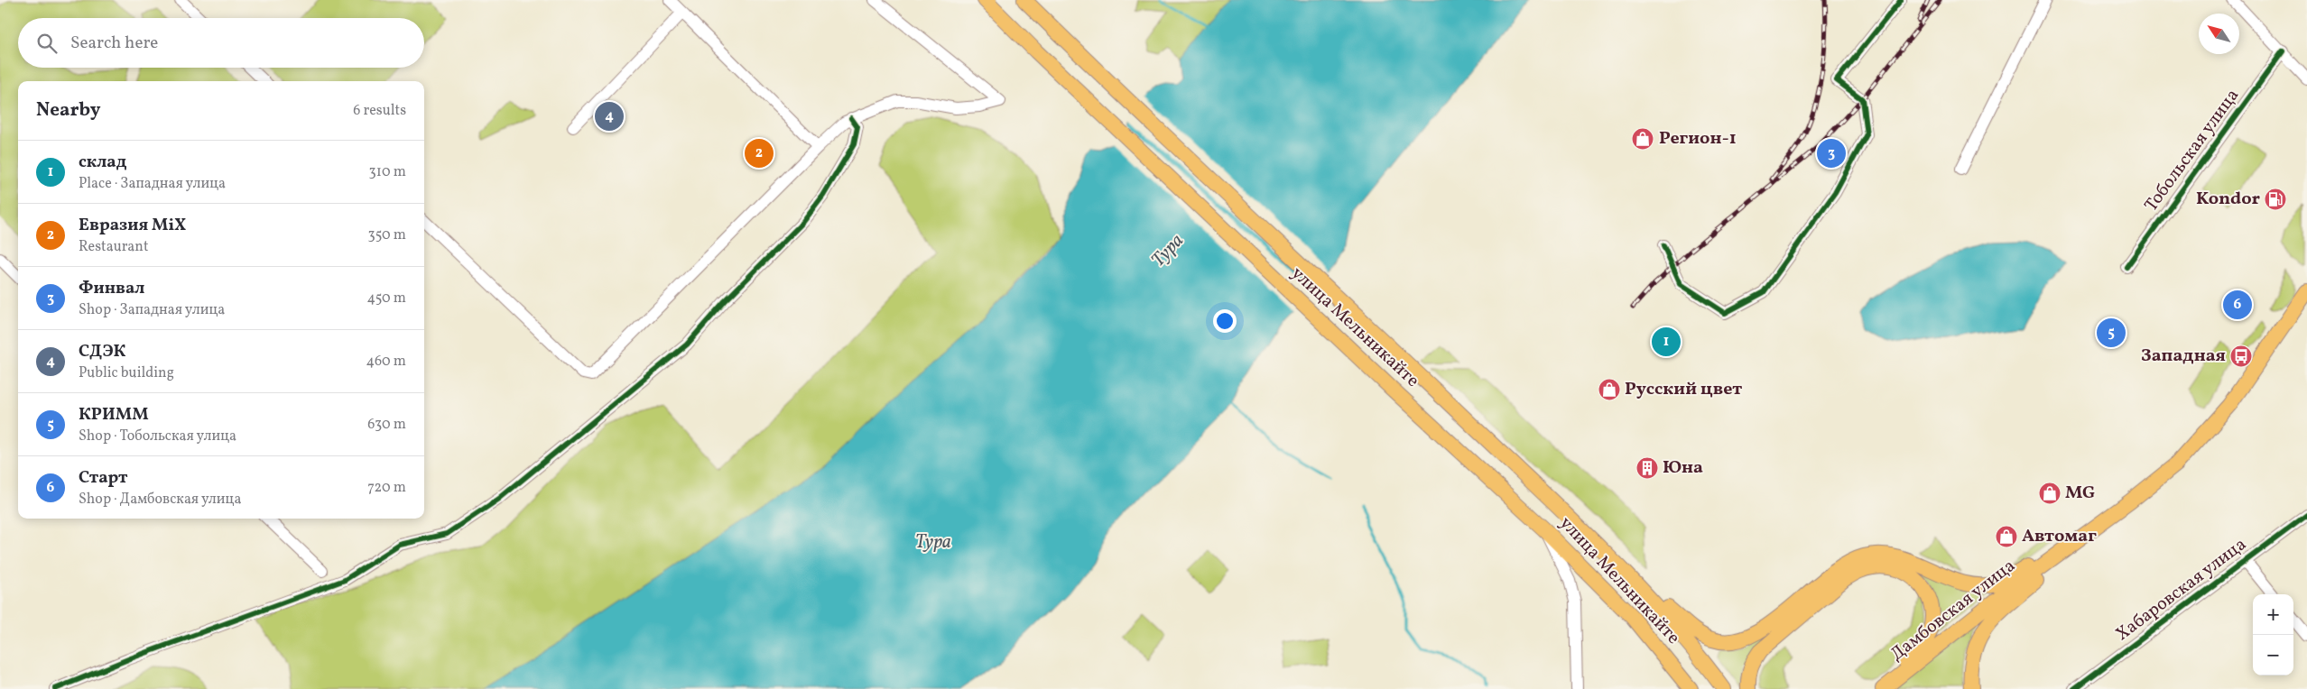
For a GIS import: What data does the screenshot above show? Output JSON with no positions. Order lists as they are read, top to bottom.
{
  "streets": {
    "main road": ["улица Мельникайте", "Дамбовская улица"],
    "street": ["Тобольская улица", "Хабаровская улица"]
  },
  "water": ["Тура"],
  "places": {
    "shop": [
      "Регион-1",
      "Русский цвет",
      "MG",
      "Автомаг"
    ],
    "fuel station": ["Kondor"],
    "bus stop": ["Западная"],
    "building": ["Юна"]
  },
  "north": "top left",
  "page": {
    "search": "Search here",
    "heading": ["Nearby", "6 results"],
    "pins": [
      "4",
      "2",
      "3",
      "6",
      "5",
      "1"
    ],
    "list": [
      {
        "mark": "1",
        "name": "склад",
        "note": "Place · Западная улица",
        "value": "310 m"
      },
      {
        "mark": "2",
        "name": "Евразия MiX",
        "note": "Restaurant",
        "value": "350 m"
      },
      {
        "mark": "3",
        "name": "Финвал",
        "note": "Shop · Западная улица",
        "value": "450 m"
      },
      {
        "mark": "4",
        "name": "СДЭК",
        "note": "Public building",
        "value": "460 m"
      },
      {
        "mark": "5",
        "name": "КРИММ",
        "note": "Shop · Тобольская улица",
        "value": "630 m"
      },
      {
        "mark": "6",
        "name": "Старт",
        "note": "Shop · Дамбовская улица",
        "value": "720 m"
      }
    ],
    "map_buttons": ["+", "−"]
  }
}
